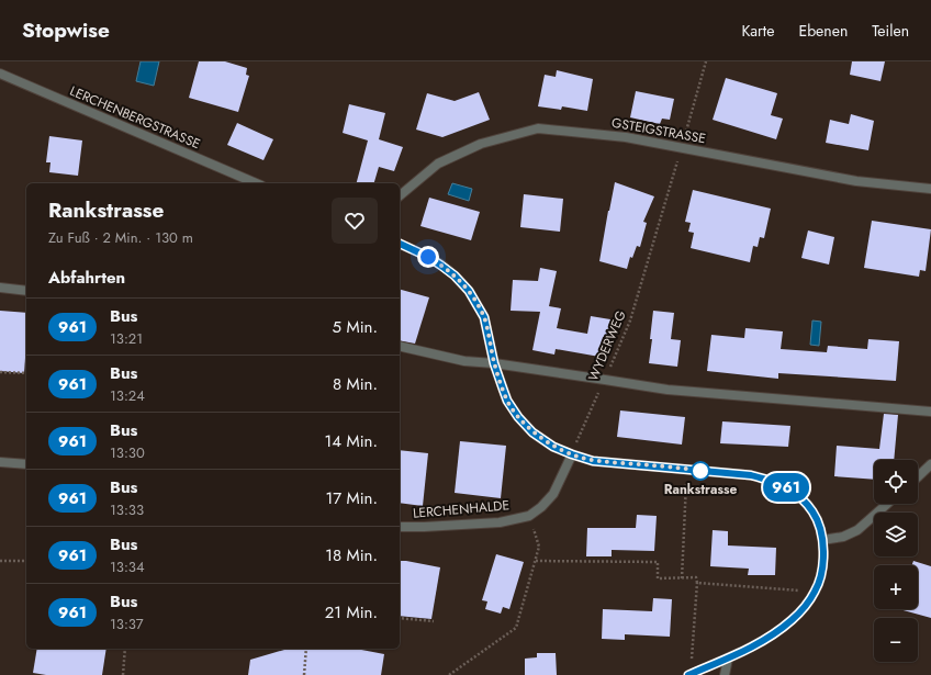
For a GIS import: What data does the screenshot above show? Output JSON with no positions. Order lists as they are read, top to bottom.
{
  "streets": {
    "street": ["LERCHENBERGSTRASSE", "GSTEIGSTRASSE", "LERCHENHALDE"],
    "path": ["WYDERWEG"]
  },
  "crossings": [
    ["WYDERWEG", "LERCHENHALDE"]
  ],
  "places": ["Rankstrasse"],
  "lines": ["bus line 961"],
  "page": {
    "header": "Stopwise",
    "nav": ["Karte", "Ebenen", "Teilen"],
    "on_map": "961",
    "heading": [
      ["Rankstrasse", "Zu Fuß · 2 Min. · 130 m"],
      "Abfahrten"
    ],
    "list": [
      {
        "mark": "961",
        "name": "Bus",
        "note": "13:21",
        "value": "5 Min."
      },
      {
        "mark": "961",
        "name": "Bus",
        "note": "13:24",
        "value": "8 Min."
      },
      {
        "mark": "961",
        "name": "Bus",
        "note": "13:30",
        "value": "14 Min."
      },
      {
        "mark": "961",
        "name": "Bus",
        "note": "13:33",
        "value": "17 Min."
      },
      {
        "mark": "961",
        "name": "Bus",
        "note": "13:34",
        "value": "18 Min."
      },
      {
        "mark": "961",
        "name": "Bus",
        "note": "13:37",
        "value": "21 Min."
      }
    ],
    "map_buttons": ["+", "−"]
  }
}
